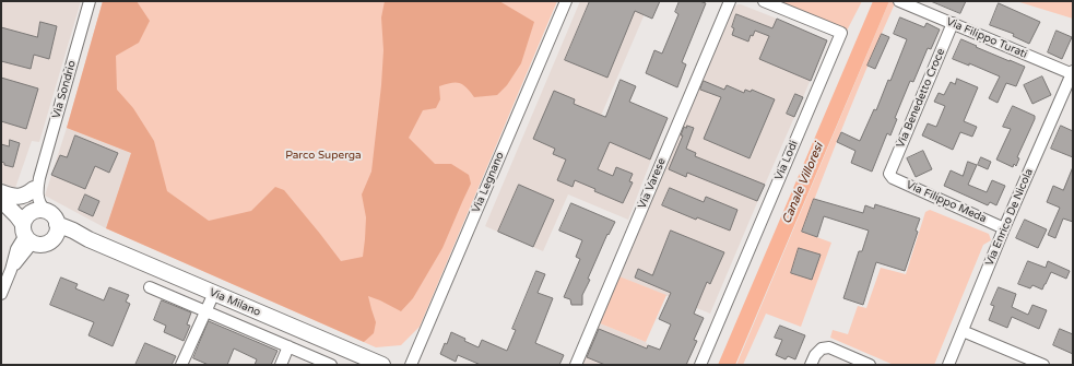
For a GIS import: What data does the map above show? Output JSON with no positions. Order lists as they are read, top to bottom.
{
  "streets": {
    "street": [
      "Via Filippo Turati",
      "Via Sondrio",
      "Via Benedetto Croce",
      "Via Lodi",
      "Via Legnano",
      "Via Varese",
      "Via Filippo Meda",
      "Via Enrico De Nicola",
      "Via Milano"
    ]
  },
  "crossings": [
    ["Via Filippo Turati", "Via Benedetto Croce"],
    ["Via Filippo Turati", "Via Enrico De Nicola"],
    ["Via Benedetto Croce", "Via Filippo Meda"],
    ["Via Filippo Meda", "Via Enrico De Nicola"]
  ],
  "water": ["Canale Villoresi"],
  "parks": ["Parco Superga"]
}
